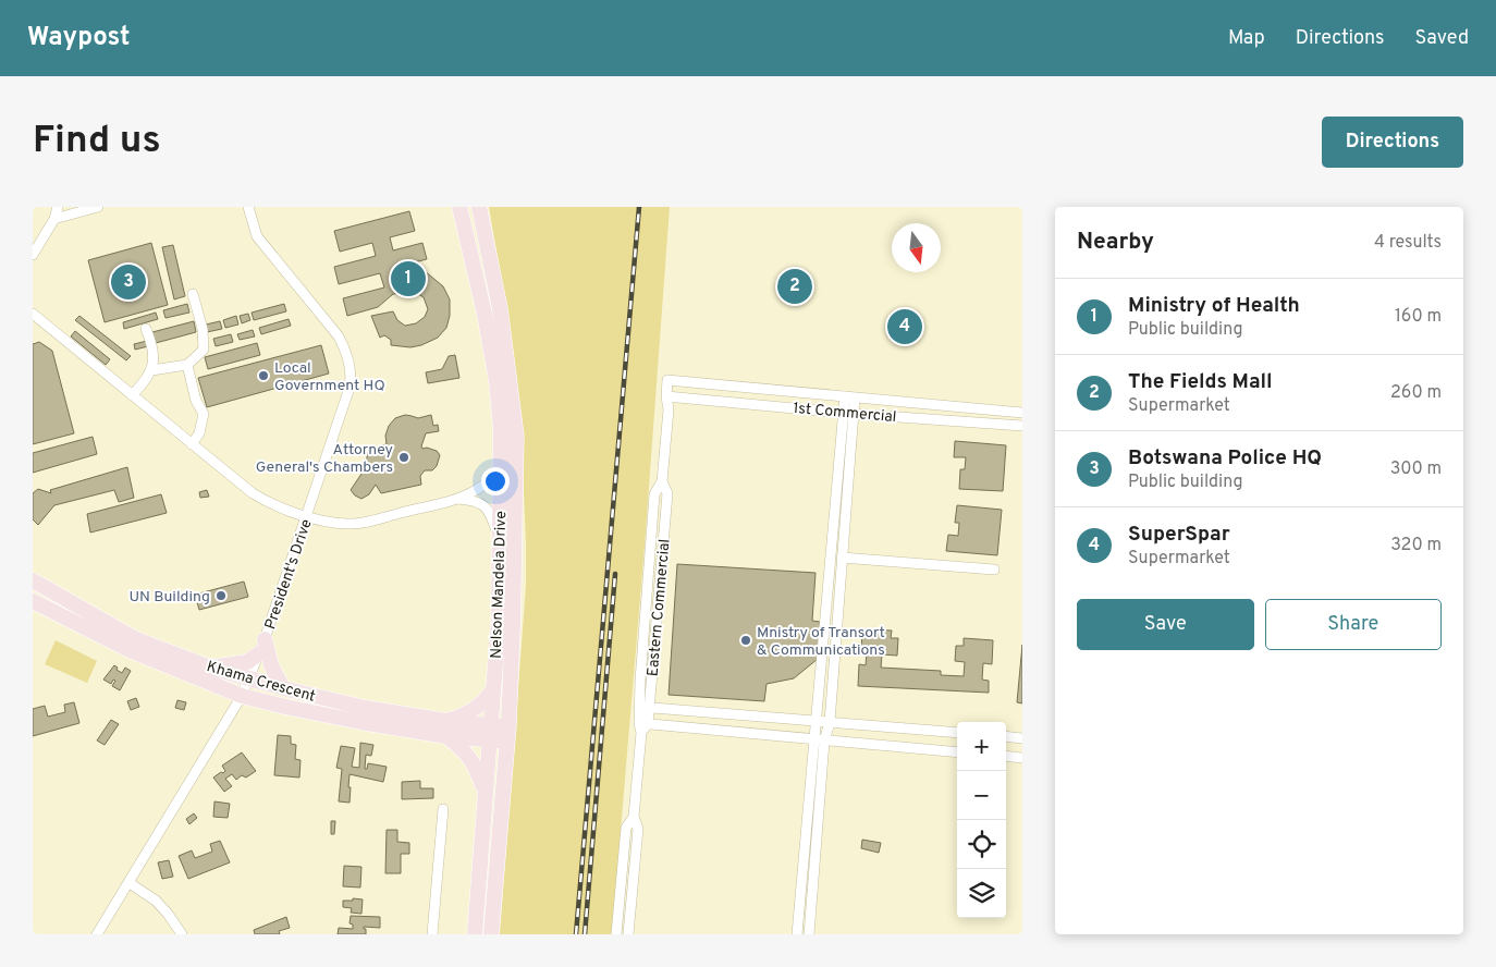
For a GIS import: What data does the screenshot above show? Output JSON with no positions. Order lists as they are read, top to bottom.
{
  "streets": {
    "main road": ["Nelson Mandela Drive", "Khama Crescent"],
    "street": ["1st Commercial", "President's Drive", "Eastern Commercial"]
  },
  "crossings": [
    ["1st Commercial", "Eastern Commercial"],
    ["President's Drive", "Khama Crescent"],
    ["Nelson Mandela Drive", "Khama Crescent"]
  ],
  "places": [
    "Local Government HQ",
    "Attorney General's Chambers",
    "UN Building",
    "Mnistry of Transort & Communications"
  ],
  "north": "bottom",
  "page": {
    "header": "Waypost",
    "nav": ["Map", "Directions", "Saved"],
    "buttons": [
      "Directions",
      ["Save", "Share"]
    ],
    "title": "Find us",
    "heading": ["Nearby", "4 results"],
    "pins": [
      "1",
      "3",
      "2",
      "4"
    ],
    "list": [
      {
        "mark": "1",
        "name": "Ministry of Health",
        "note": "Public building",
        "value": "160 m"
      },
      {
        "mark": "2",
        "name": "The Fields Mall",
        "note": "Supermarket",
        "value": "260 m"
      },
      {
        "mark": "3",
        "name": "Botswana Police HQ",
        "note": "Public building",
        "value": "300 m"
      },
      {
        "mark": "4",
        "name": "SuperSpar",
        "note": "Supermarket",
        "value": "320 m"
      }
    ],
    "map_buttons": ["+", "−"]
  }
}
